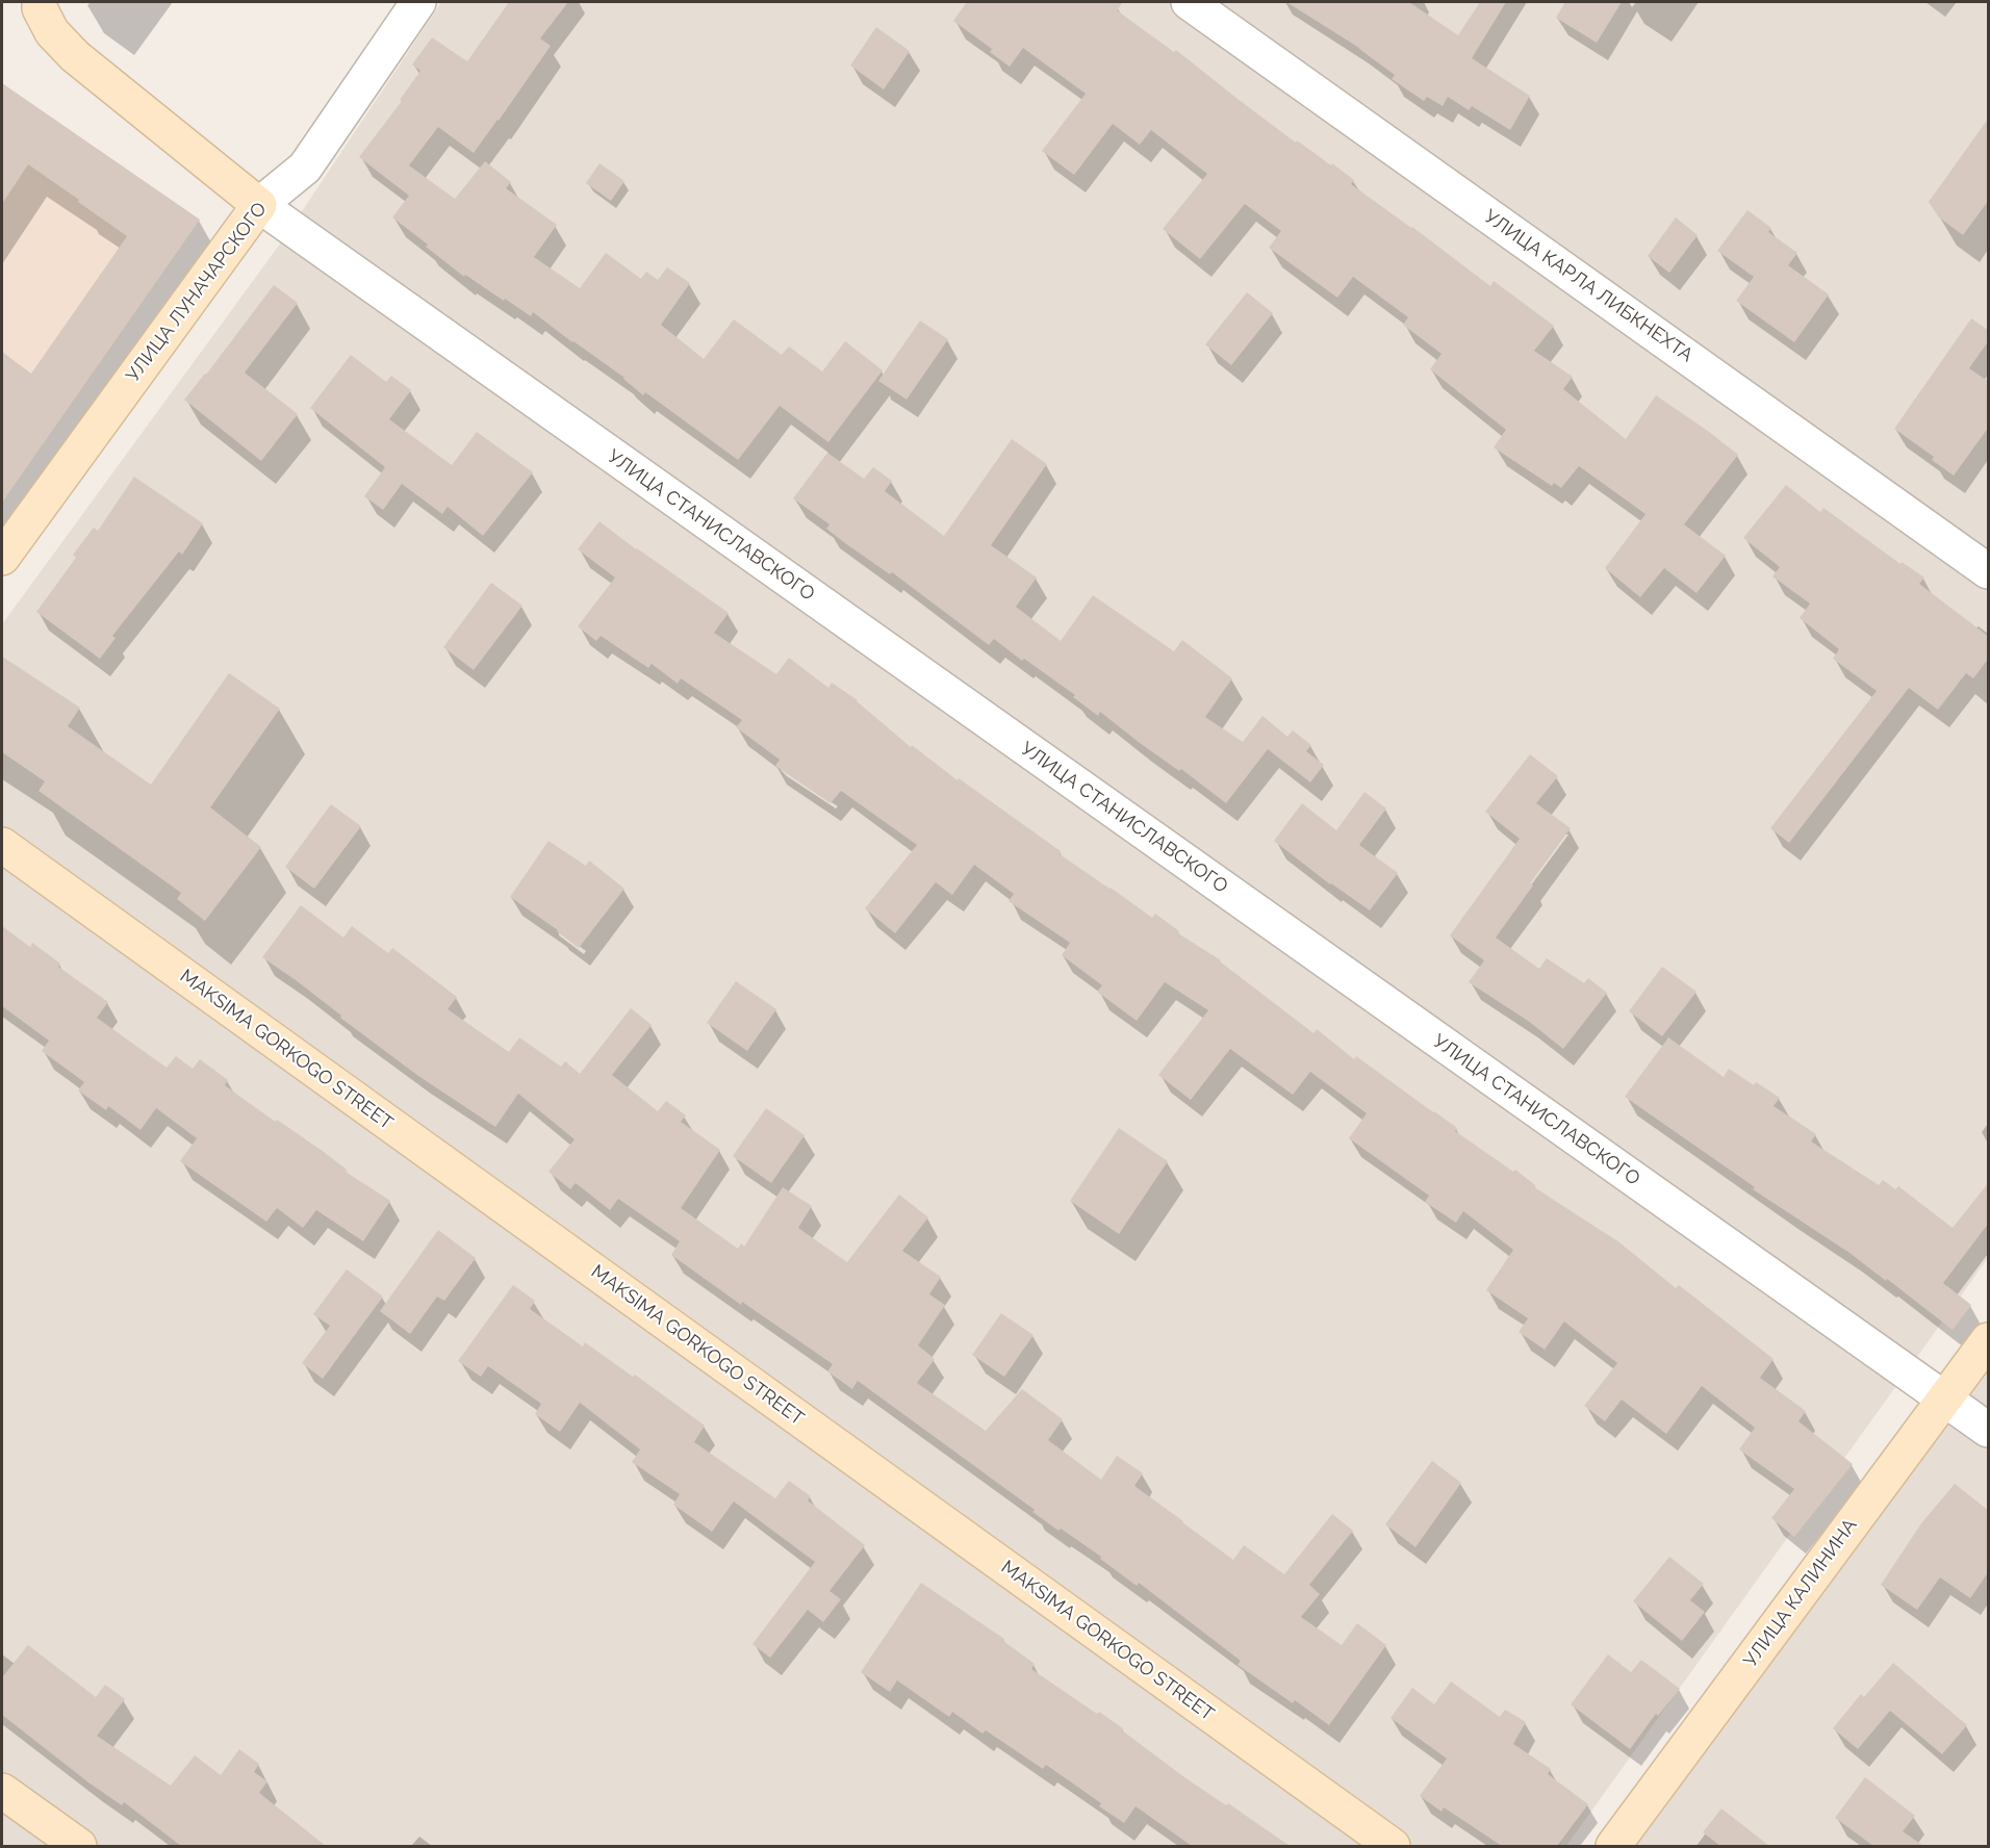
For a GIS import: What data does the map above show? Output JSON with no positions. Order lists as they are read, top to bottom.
{
  "streets": {
    "main road": ["УЛИЦА ЛУНАЧАРСКОГО", "MAKSIMA GORKOGO STREET", "УЛИЦА КАЛИНИНА"],
    "street": ["УЛИЦА КАРЛА ЛИБКНЕХТА", "УЛИЦА СТАНИСЛАВСКОГО"]
  },
  "crossings": [
    ["УЛИЦА ЛУНАЧАРСКОГО", "УЛИЦА СТАНИСЛАВСКОГО"],
    ["УЛИЦА СТАНИСЛАВСКОГО", "УЛИЦА КАЛИНИНА"]
  ]
}
